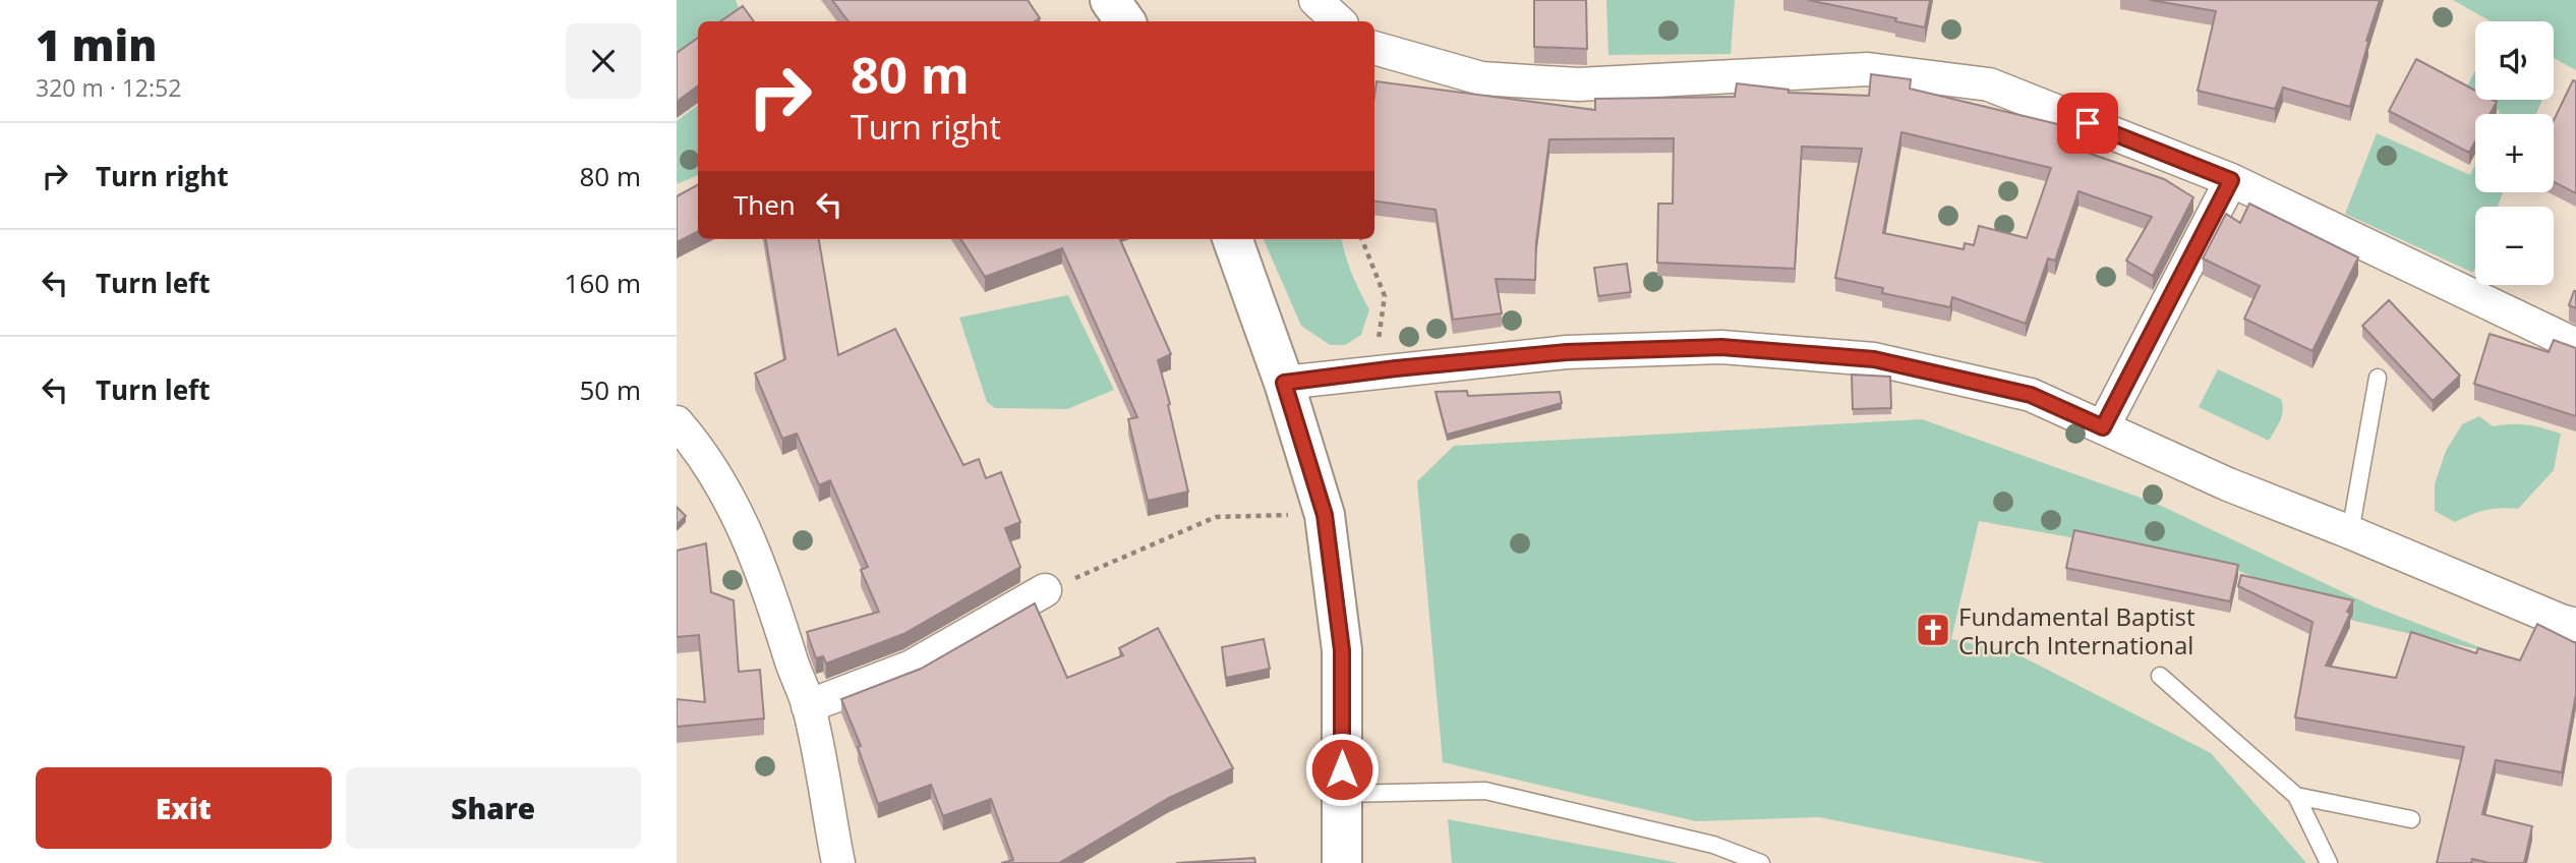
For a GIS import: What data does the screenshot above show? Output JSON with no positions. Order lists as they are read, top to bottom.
{
  "places": {
    "church": ["Fundamental Baptist Church International"]
  },
  "page": {
    "heading": ["1 min", "320 m · 12:52"],
    "map_buttons": ["+", "−"],
    "turn": ["80 m", "Turn right"],
    "list": [
      {
        "name": "Turn right",
        "value": "80 m"
      },
      {
        "name": "Turn left",
        "value": "160 m"
      },
      {
        "name": "Turn left",
        "value": "50 m"
      }
    ],
    "then": "Then",
    "buttons": ["Exit", "Share"]
  }
}
